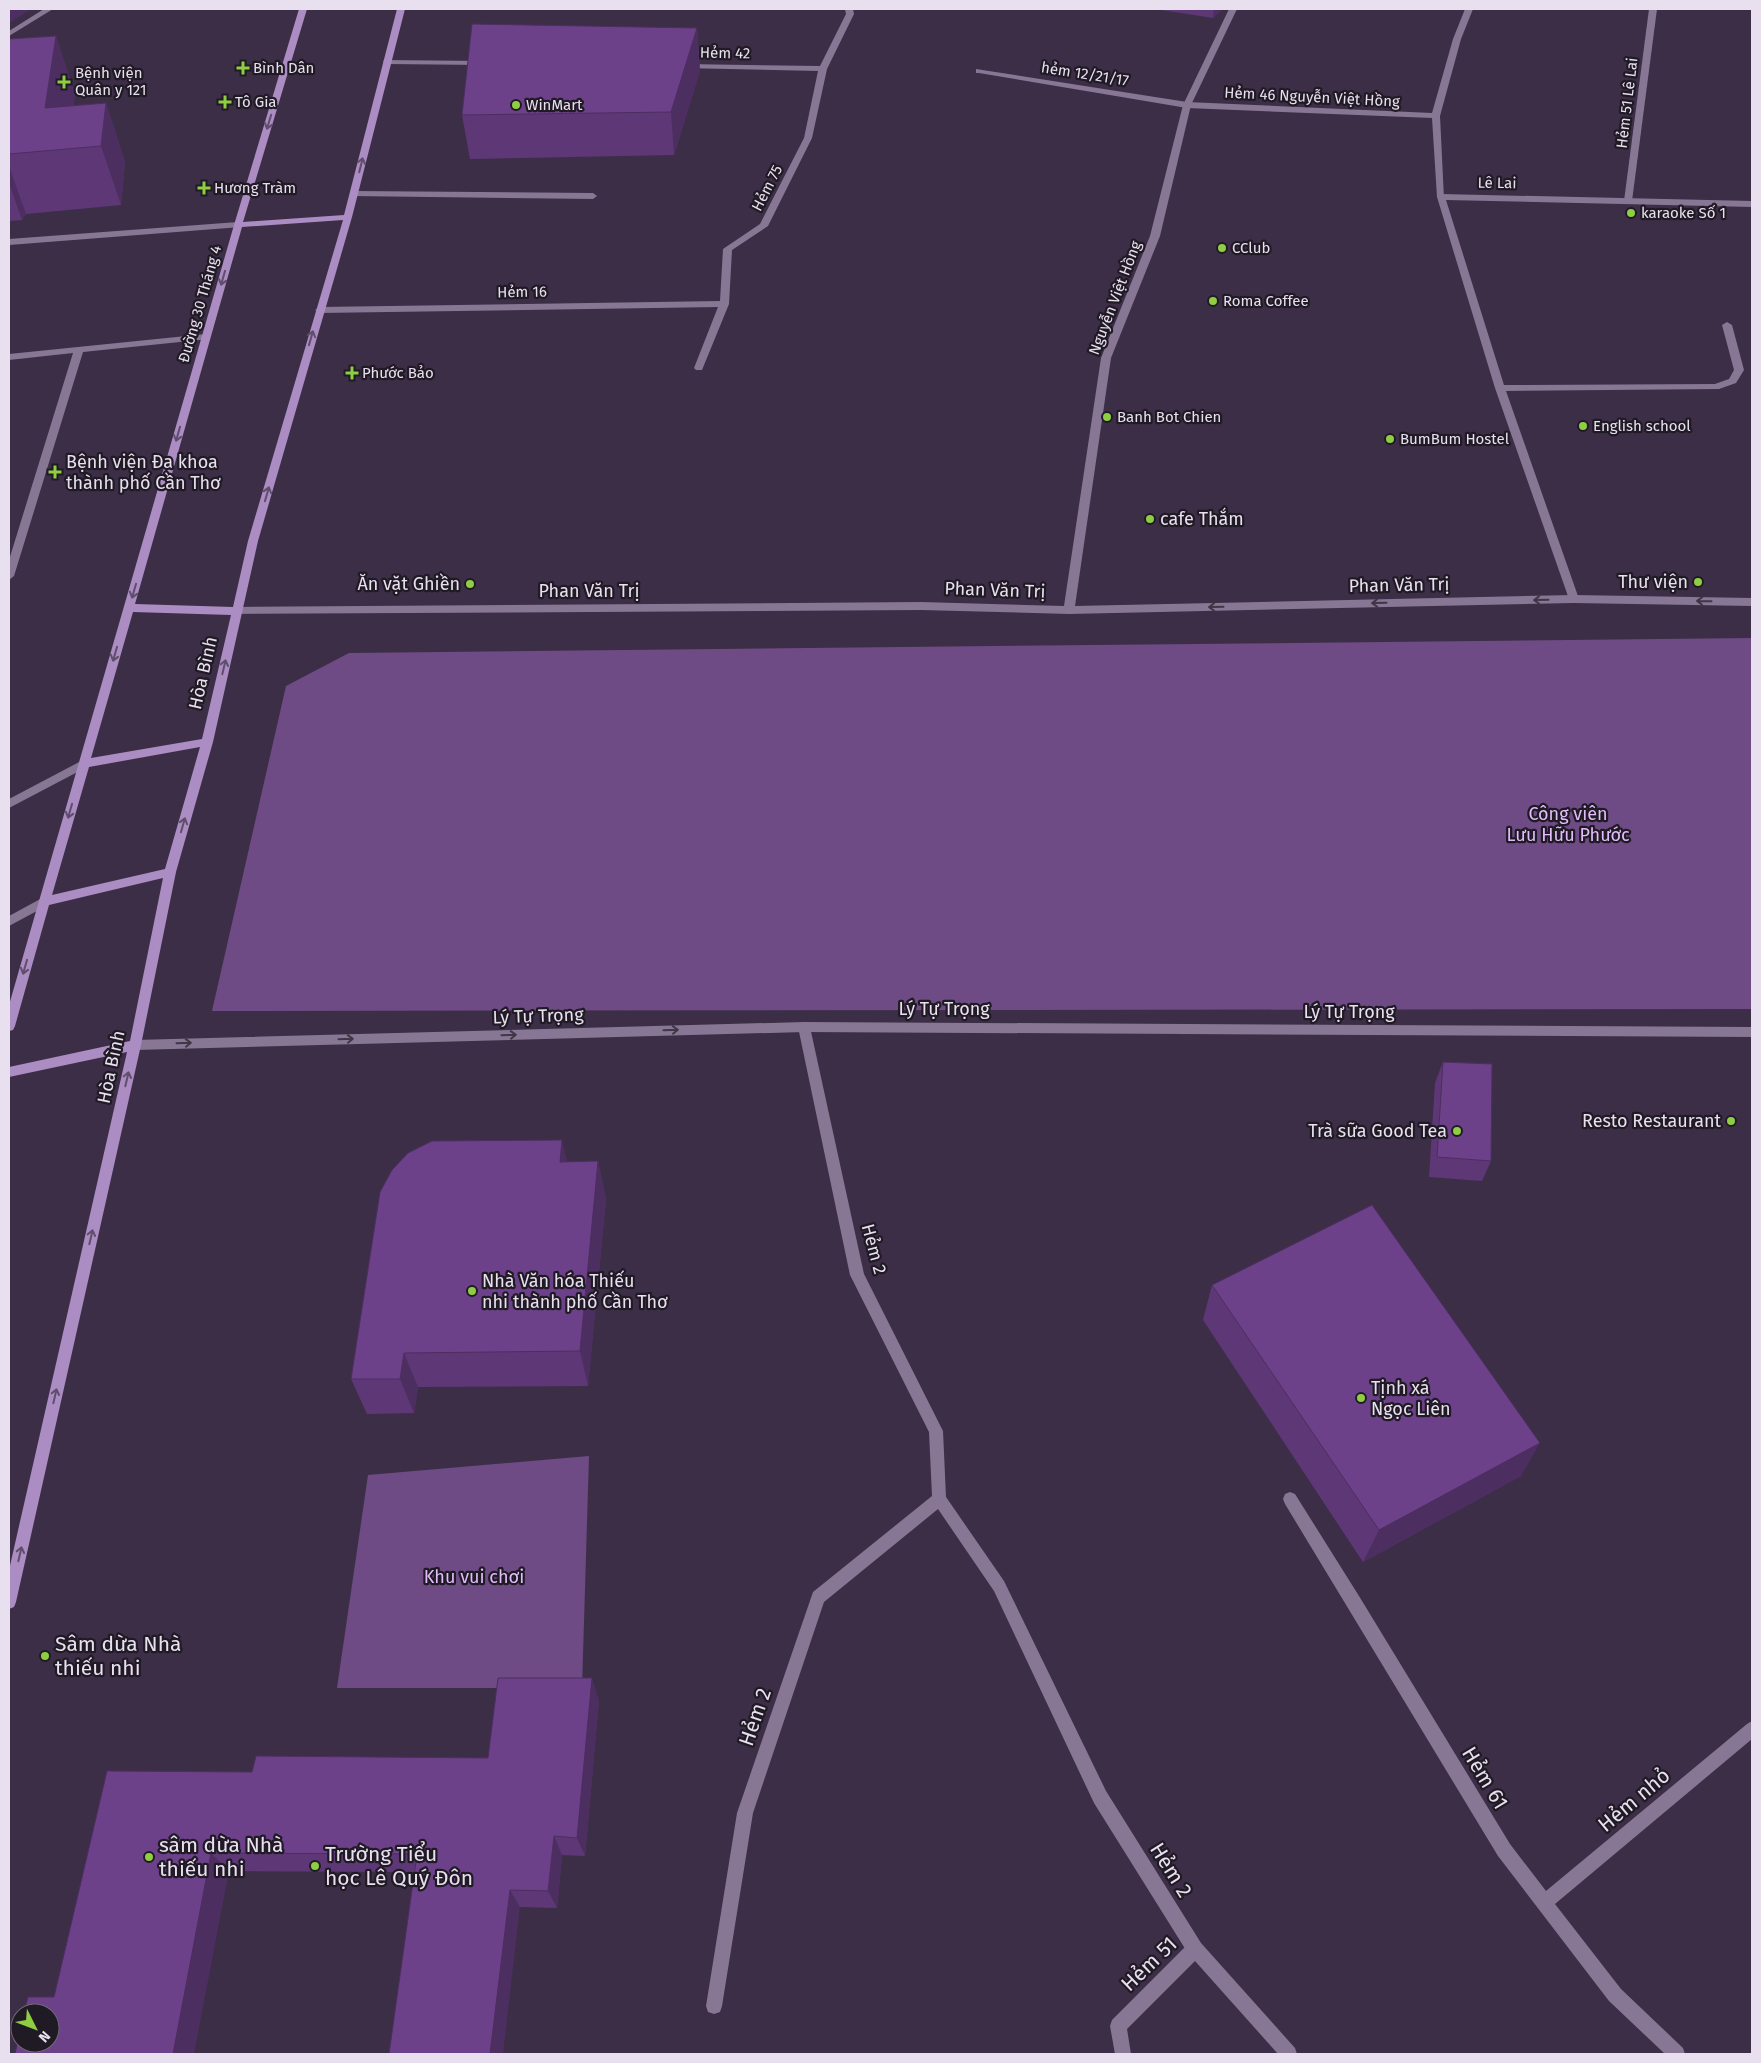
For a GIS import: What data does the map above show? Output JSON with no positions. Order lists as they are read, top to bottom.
{
  "streets": {
    "main road": ["Đường 30 Tháng 4", "Hòa Bình"],
    "street": [
      "Hẻm 42",
      "hẻm 12/21/17",
      "Hẻm 46 Nguyễn Việt Hồng",
      "Hẻm 51 Lê Lai",
      "Lê Lai",
      "Hẻm 75",
      "Hẻm 16",
      "Nguyễn Việt Hồng",
      "Phan Văn Trị",
      "Lý Tự Trọng",
      "Hẻm 2",
      "Hẻm 61",
      "Hẻm nhỏ",
      "Hẻm 51"
    ]
  },
  "crossings": [
    ["Hẻm 42", "Hẻm 75"],
    ["hẻm 12/21/17", "Hẻm 46 Nguyễn Việt Hồng"],
    ["hẻm 12/21/17", "Nguyễn Việt Hồng"],
    ["Hẻm 46 Nguyễn Việt Hồng", "Nguyễn Việt Hồng"],
    ["Hẻm 51 Lê Lai", "Lê Lai"],
    ["Hẻm 75", "Hẻm 16"],
    ["Hẻm 16", "Hòa Bình"],
    ["Nguyễn Việt Hồng", "Phan Văn Trị"],
    ["Phan Văn Trị", "Hòa Bình"],
    ["Hòa Bình", "Lý Tự Trọng"],
    ["Lý Tự Trọng", "Hẻm 2"],
    ["Hẻm 2", "Hẻm 51"],
    ["Hẻm 61", "Hẻm nhỏ"]
  ],
  "one_way": ["Phan Văn Trị", "Hòa Bình", "Lý Tự Trọng"],
  "parks": ["Công viên Lưu Hữu Phước", "Khu vui chơi"],
  "places": {
    "health": [
      "Bình Dân",
      "Bệnh viện Quân y 121",
      "Tô Gia",
      "Hương Tràm",
      "Phước Bảo",
      "Bệnh viện Đa khoa thành phố Cần Thơ"
    ],
    "other": [
      "WinMart",
      "karaoke Số 1",
      "CClub",
      "Roma Coffee",
      "Banh Bot Chien",
      "English school",
      "BumBum Hostel",
      "cafe Thắm",
      "Thư viện",
      "Ăn vặt Ghiền",
      "Resto Restaurant",
      "Trà sữa Good Tea",
      "Nhà Văn hóa Thiếu nhi thành phố Cần Thơ",
      "Tịnh xá Ngọc Liên",
      "Sâm dừa Nhà thiếu nhi",
      "sâm dừa Nhà thiếu nhi",
      "Trường Tiểu học Lê Quý Đôn"
    ]
  },
  "north": "bottom right"
}
